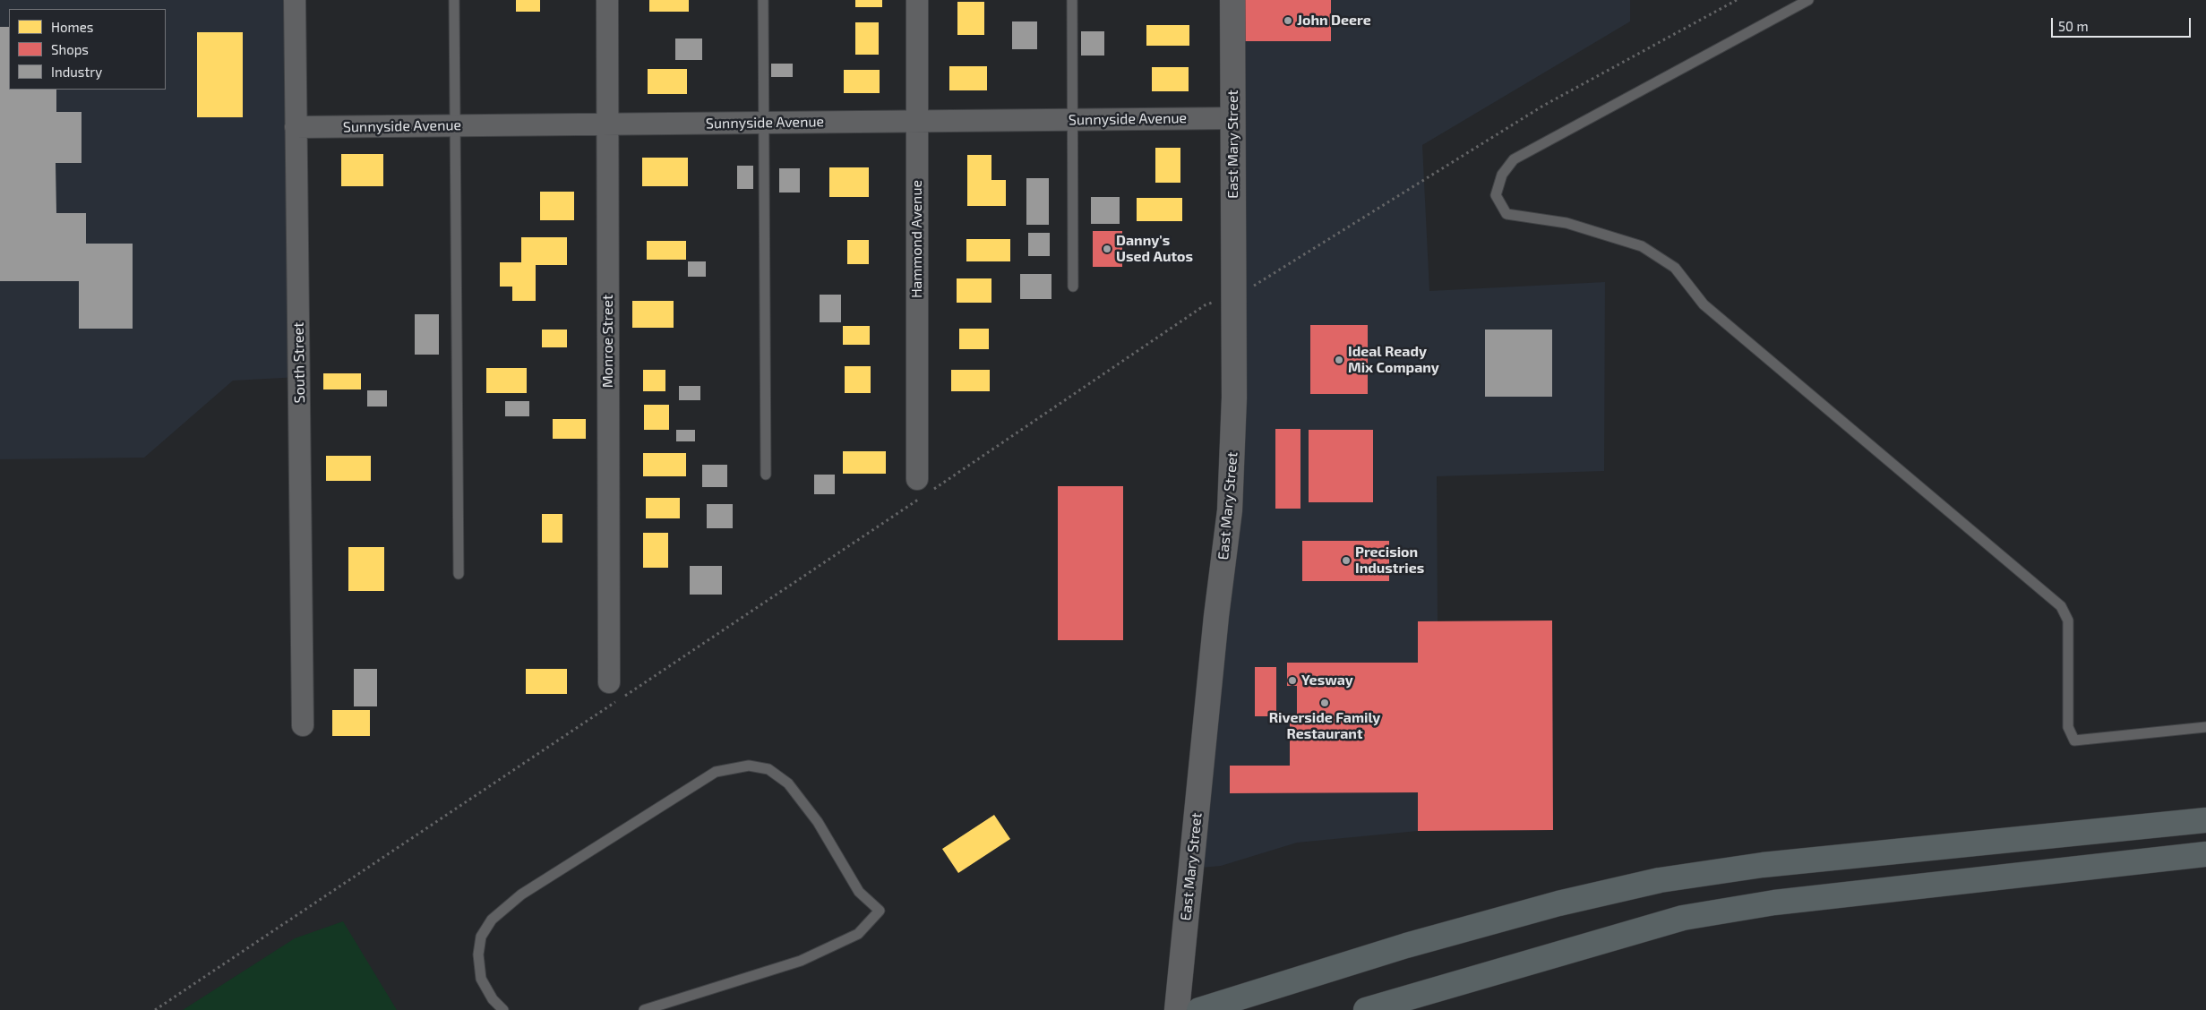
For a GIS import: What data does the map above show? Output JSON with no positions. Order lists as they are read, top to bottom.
{
  "streets": {
    "main road": ["East Mary Street"],
    "street": [
      "Sunnyside Avenue",
      "Hammond Avenue",
      "Monroe Street",
      "South Street"
    ]
  },
  "crossings": [
    ["Sunnyside Avenue", "East Mary Street"],
    ["Sunnyside Avenue", "Hammond Avenue"],
    ["Sunnyside Avenue", "Monroe Street"],
    ["Sunnyside Avenue", "South Street"]
  ],
  "places": [
    "John Deere",
    "Danny's Used Autos",
    "Ideal Ready Mix Company",
    "Precision Industries",
    "Yesway",
    "Riverside Family Restaurant"
  ],
  "legend": ["Homes", "Shops", "Industry"],
  "scale_bar": "50 m"
}
